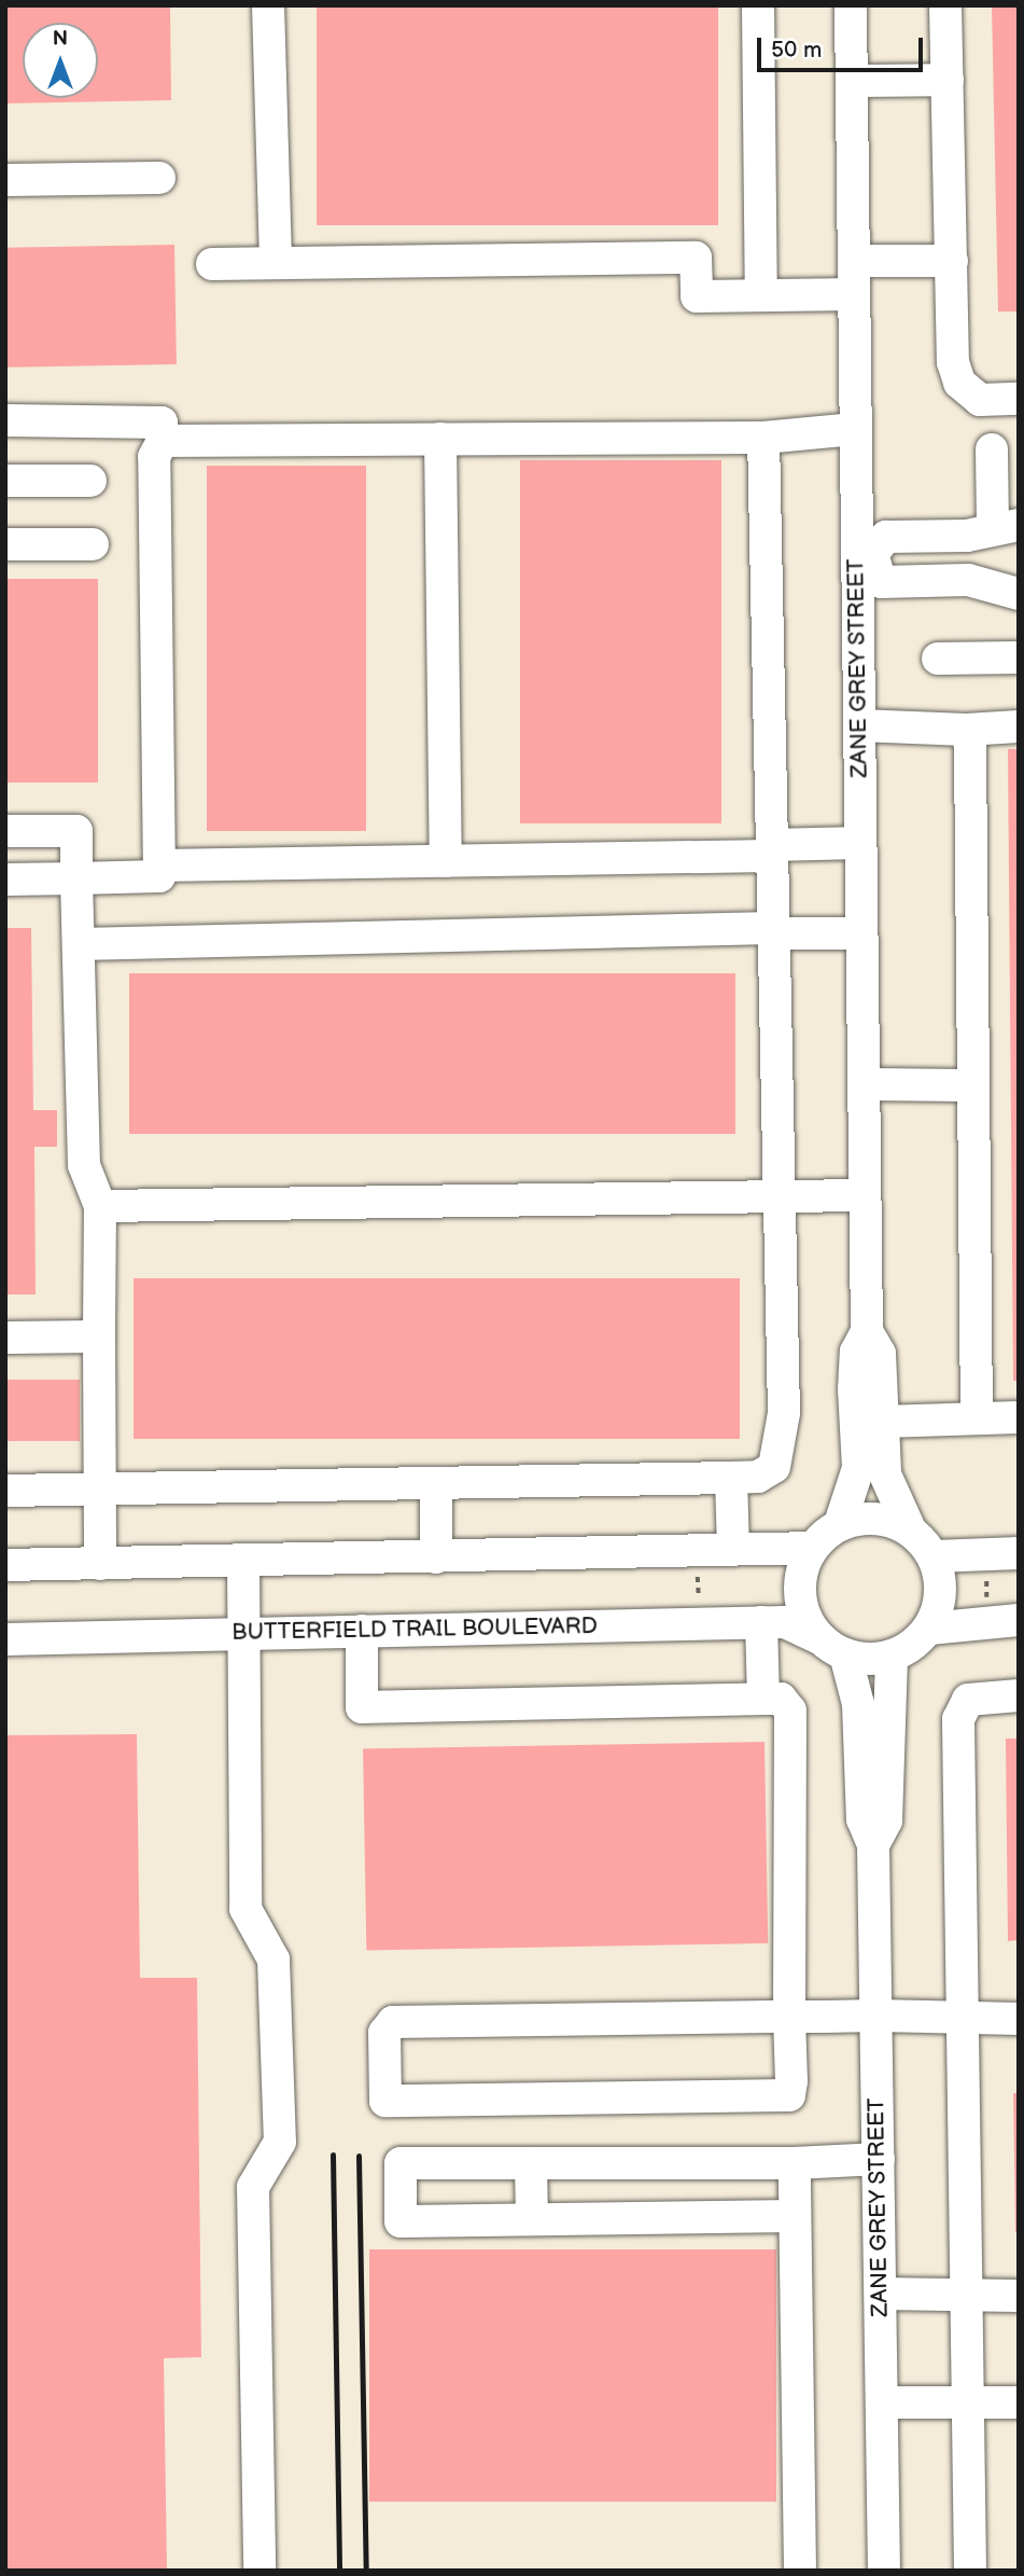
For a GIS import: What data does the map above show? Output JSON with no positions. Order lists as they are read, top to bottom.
{
  "streets": {
    "street": ["ZANE GREY STREET", "BUTTERFIELD TRAIL BOULEVARD"]
  },
  "crossings": [
    ["ZANE GREY STREET", "BUTTERFIELD TRAIL BOULEVARD"]
  ],
  "scale_bar": "50 m",
  "north": "top"
}
